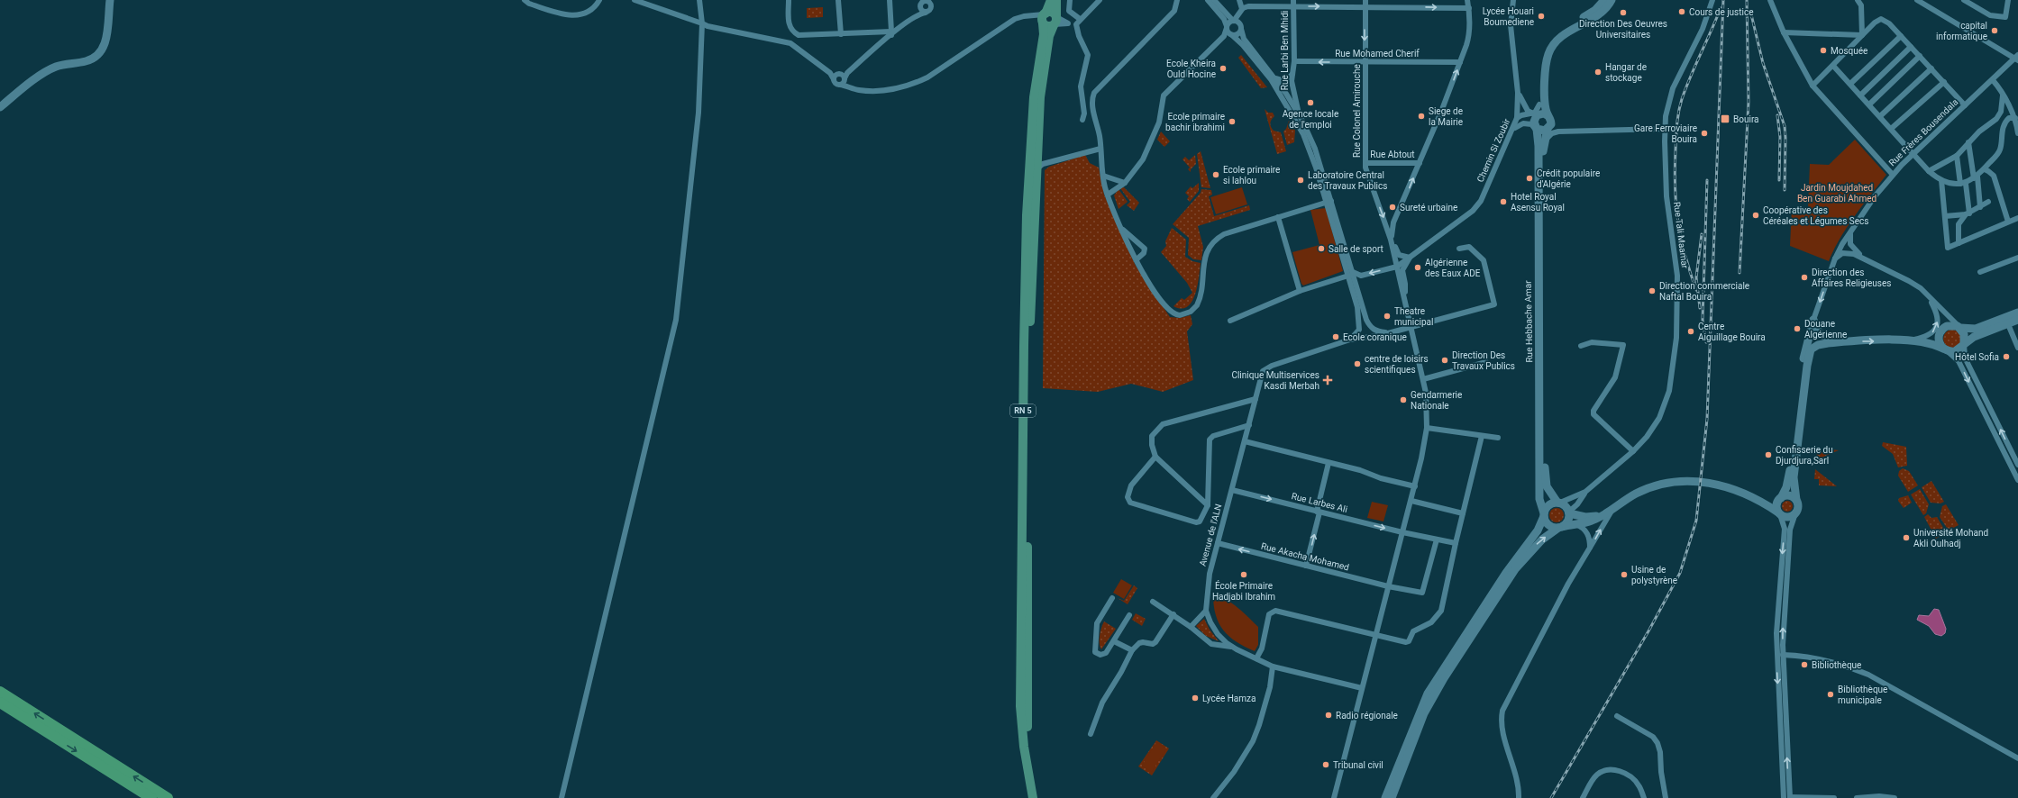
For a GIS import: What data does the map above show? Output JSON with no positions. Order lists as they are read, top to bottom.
{
  "streets": {
    "main road": ["Rue Hebbache Amar", "RN 5"],
    "street": [
      "Rue Larbi Ben Mhidi",
      "Rue Mohamed Cherif",
      "Rue Colonel Amirouche",
      "Rue Frères Bousendala",
      "Chemin Si Zoubir",
      "Rue Abtout",
      "Rue Tali Maamar",
      "Rue Larbes Ali",
      "Avenue de l'ALN",
      "Rue Akacha Mohamed"
    ]
  },
  "crossings": [
    ["Rue Larbi Ben Mhidi", "Rue Mohamed Cherif"],
    ["Rue Mohamed Cherif", "Rue Colonel Amirouche"],
    ["Rue Colonel Amirouche", "Rue Abtout"],
    ["Rue Larbes Ali", "Avenue de l'ALN"],
    ["Rue Larbes Ali", "Rue Akacha Mohamed"],
    ["Avenue de l'ALN", "Rue Akacha Mohamed"]
  ],
  "one_way": ["Rue Mohamed Cherif", "Rue Larbes Ali"],
  "parks": ["Jardin Moujdahed Ben Guarabi Ahmed"],
  "places": {
    "other": [
      "Cours de justice",
      "Direction Des Oeuvres Universitaires",
      "Lycée Houari Boumediene",
      "capital informatique",
      "Mosquée",
      "Ecole Kheira Ould Hocine",
      "Hangar de stockage",
      "Agence locale de l'emploi",
      "Siege de la Mairie",
      "Ecole primaire bachir ibrahimi",
      "Gare Ferroviaire Bouira",
      "Ecole primaire si lahlou",
      "Crédit populaire d'Algérie",
      "Laboratoire Central des Travaux Publics",
      "Hotel Royal Asensu Royal",
      "Sureté urbaine",
      "Coopérative des Céréales et Légumes Secs",
      "Salle de sport",
      "Algérienne des Eaux ADE",
      "Direction des Affaires Religieuses",
      "Direction commerciale Naftal Bouira",
      "Theatre municipal",
      "Douane Algérienne",
      "Centre Aiguillage Bouira",
      "Ecole coranique",
      "Hôtel Sofia",
      "Direction Des Travaux Publics",
      "centre de loisirs scientifiques",
      "Gendarmerie Nationale",
      "Confisserie du Djurdjura,Sarl",
      "Université Mohand Akli Oulhadj",
      "École Primaire Hadjabi Ibrahim",
      "Usine de polystyrène",
      "Bibliothèque",
      "Bibliothèque municipale",
      "Lycée Hamza",
      "Radio régionale",
      "Tribunal civil"
    ],
    "transit": ["Bouira"],
    "health": ["Clinique Multiservices Kasdi Merbah"]
  }
}
